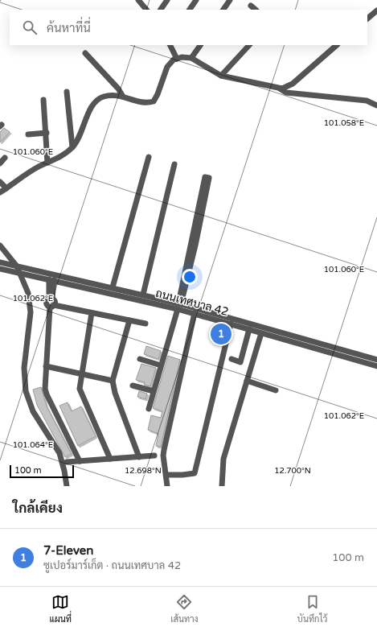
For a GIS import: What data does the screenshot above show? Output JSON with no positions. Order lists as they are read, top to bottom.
{
  "streets": {
    "street": ["ถนนเทศบาล 42"]
  },
  "scale_bar": "100 m",
  "page": {
    "search": "ค้นหาที่นี่",
    "pins": "1",
    "scale": "100 m",
    "heading": "ใกล้เคียง",
    "list": [
      {
        "mark": "1",
        "name": "7-Eleven",
        "note": "ซูเปอร์มาร์เก็ต · ถนนเทศบาล 42",
        "value": "100 m"
      }
    ],
    "nav": ["แผนที่", "เส้นทาง", "บันทึกไว้"]
  },
  "coordinates": [
    "101.058°E",
    "101.060°E",
    "101.062°E",
    "101.064°E",
    "12.698°N",
    "12.700°N"
  ]
}
